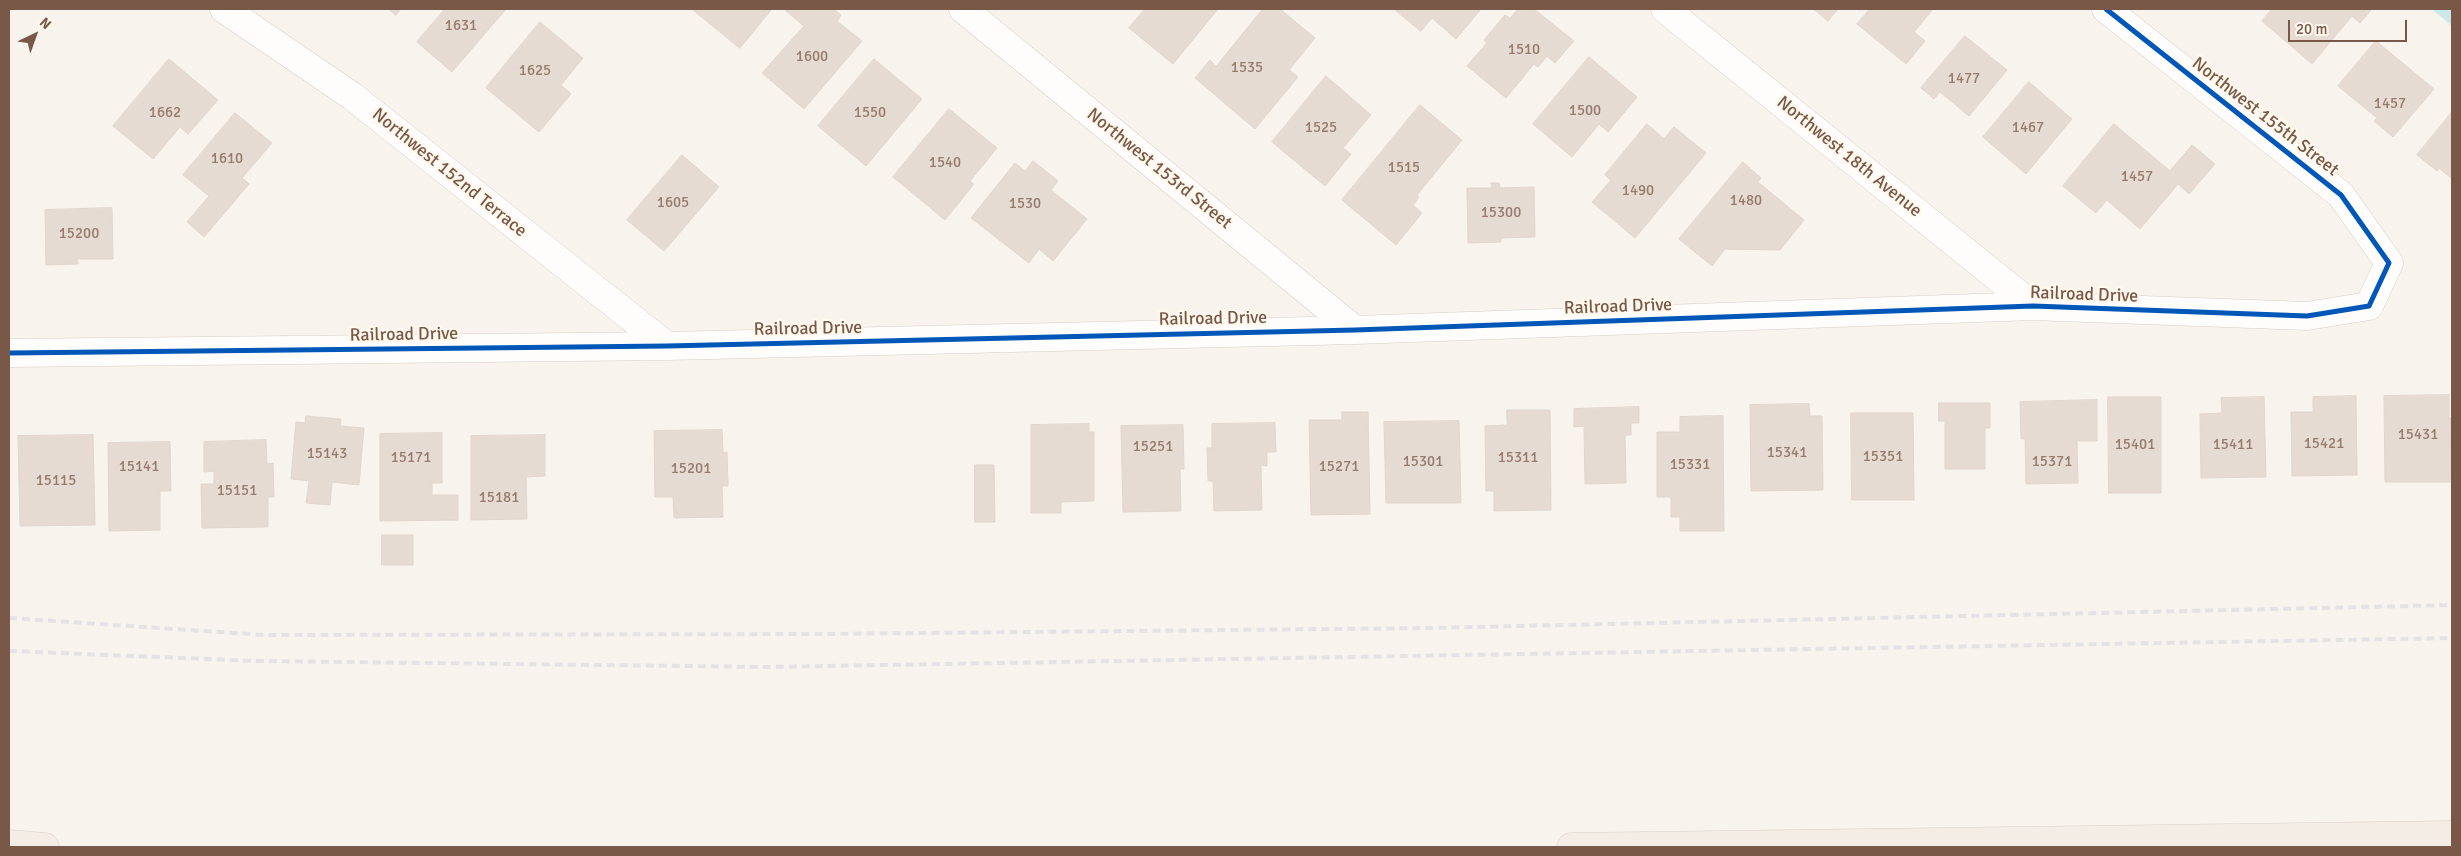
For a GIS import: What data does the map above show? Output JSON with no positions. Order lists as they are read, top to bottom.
{
  "streets": {
    "street": [
      "Northwest 155th Street",
      "Northwest 18th Avenue",
      "Northwest 153rd Street",
      "Northwest 152nd Terrace",
      "Railroad Drive"
    ]
  },
  "crossings": [
    ["Northwest 155th Street", "Railroad Drive"],
    ["Northwest 18th Avenue", "Railroad Drive"],
    ["Northwest 153rd Street", "Railroad Drive"],
    ["Northwest 152nd Terrace", "Railroad Drive"]
  ],
  "house_numbers": [
    "1631",
    "1510",
    "1600",
    "1535",
    "1625",
    "1477",
    "1457",
    "1500",
    "1662",
    "1550",
    "1525",
    "1467",
    "1610",
    "1540",
    "1515",
    "1457",
    "1490",
    "1480",
    "1605",
    "1530",
    "15300",
    "15200",
    "15431",
    "15421",
    "15401",
    "15411",
    "15251",
    "15341",
    "15143",
    "15351",
    "15171",
    "15311",
    "15301",
    "15371",
    "15331",
    "15141",
    "15271",
    "15201",
    "15115",
    "15151",
    "15181"
  ],
  "scale_bar": "20 m",
  "north": "top right"
}
